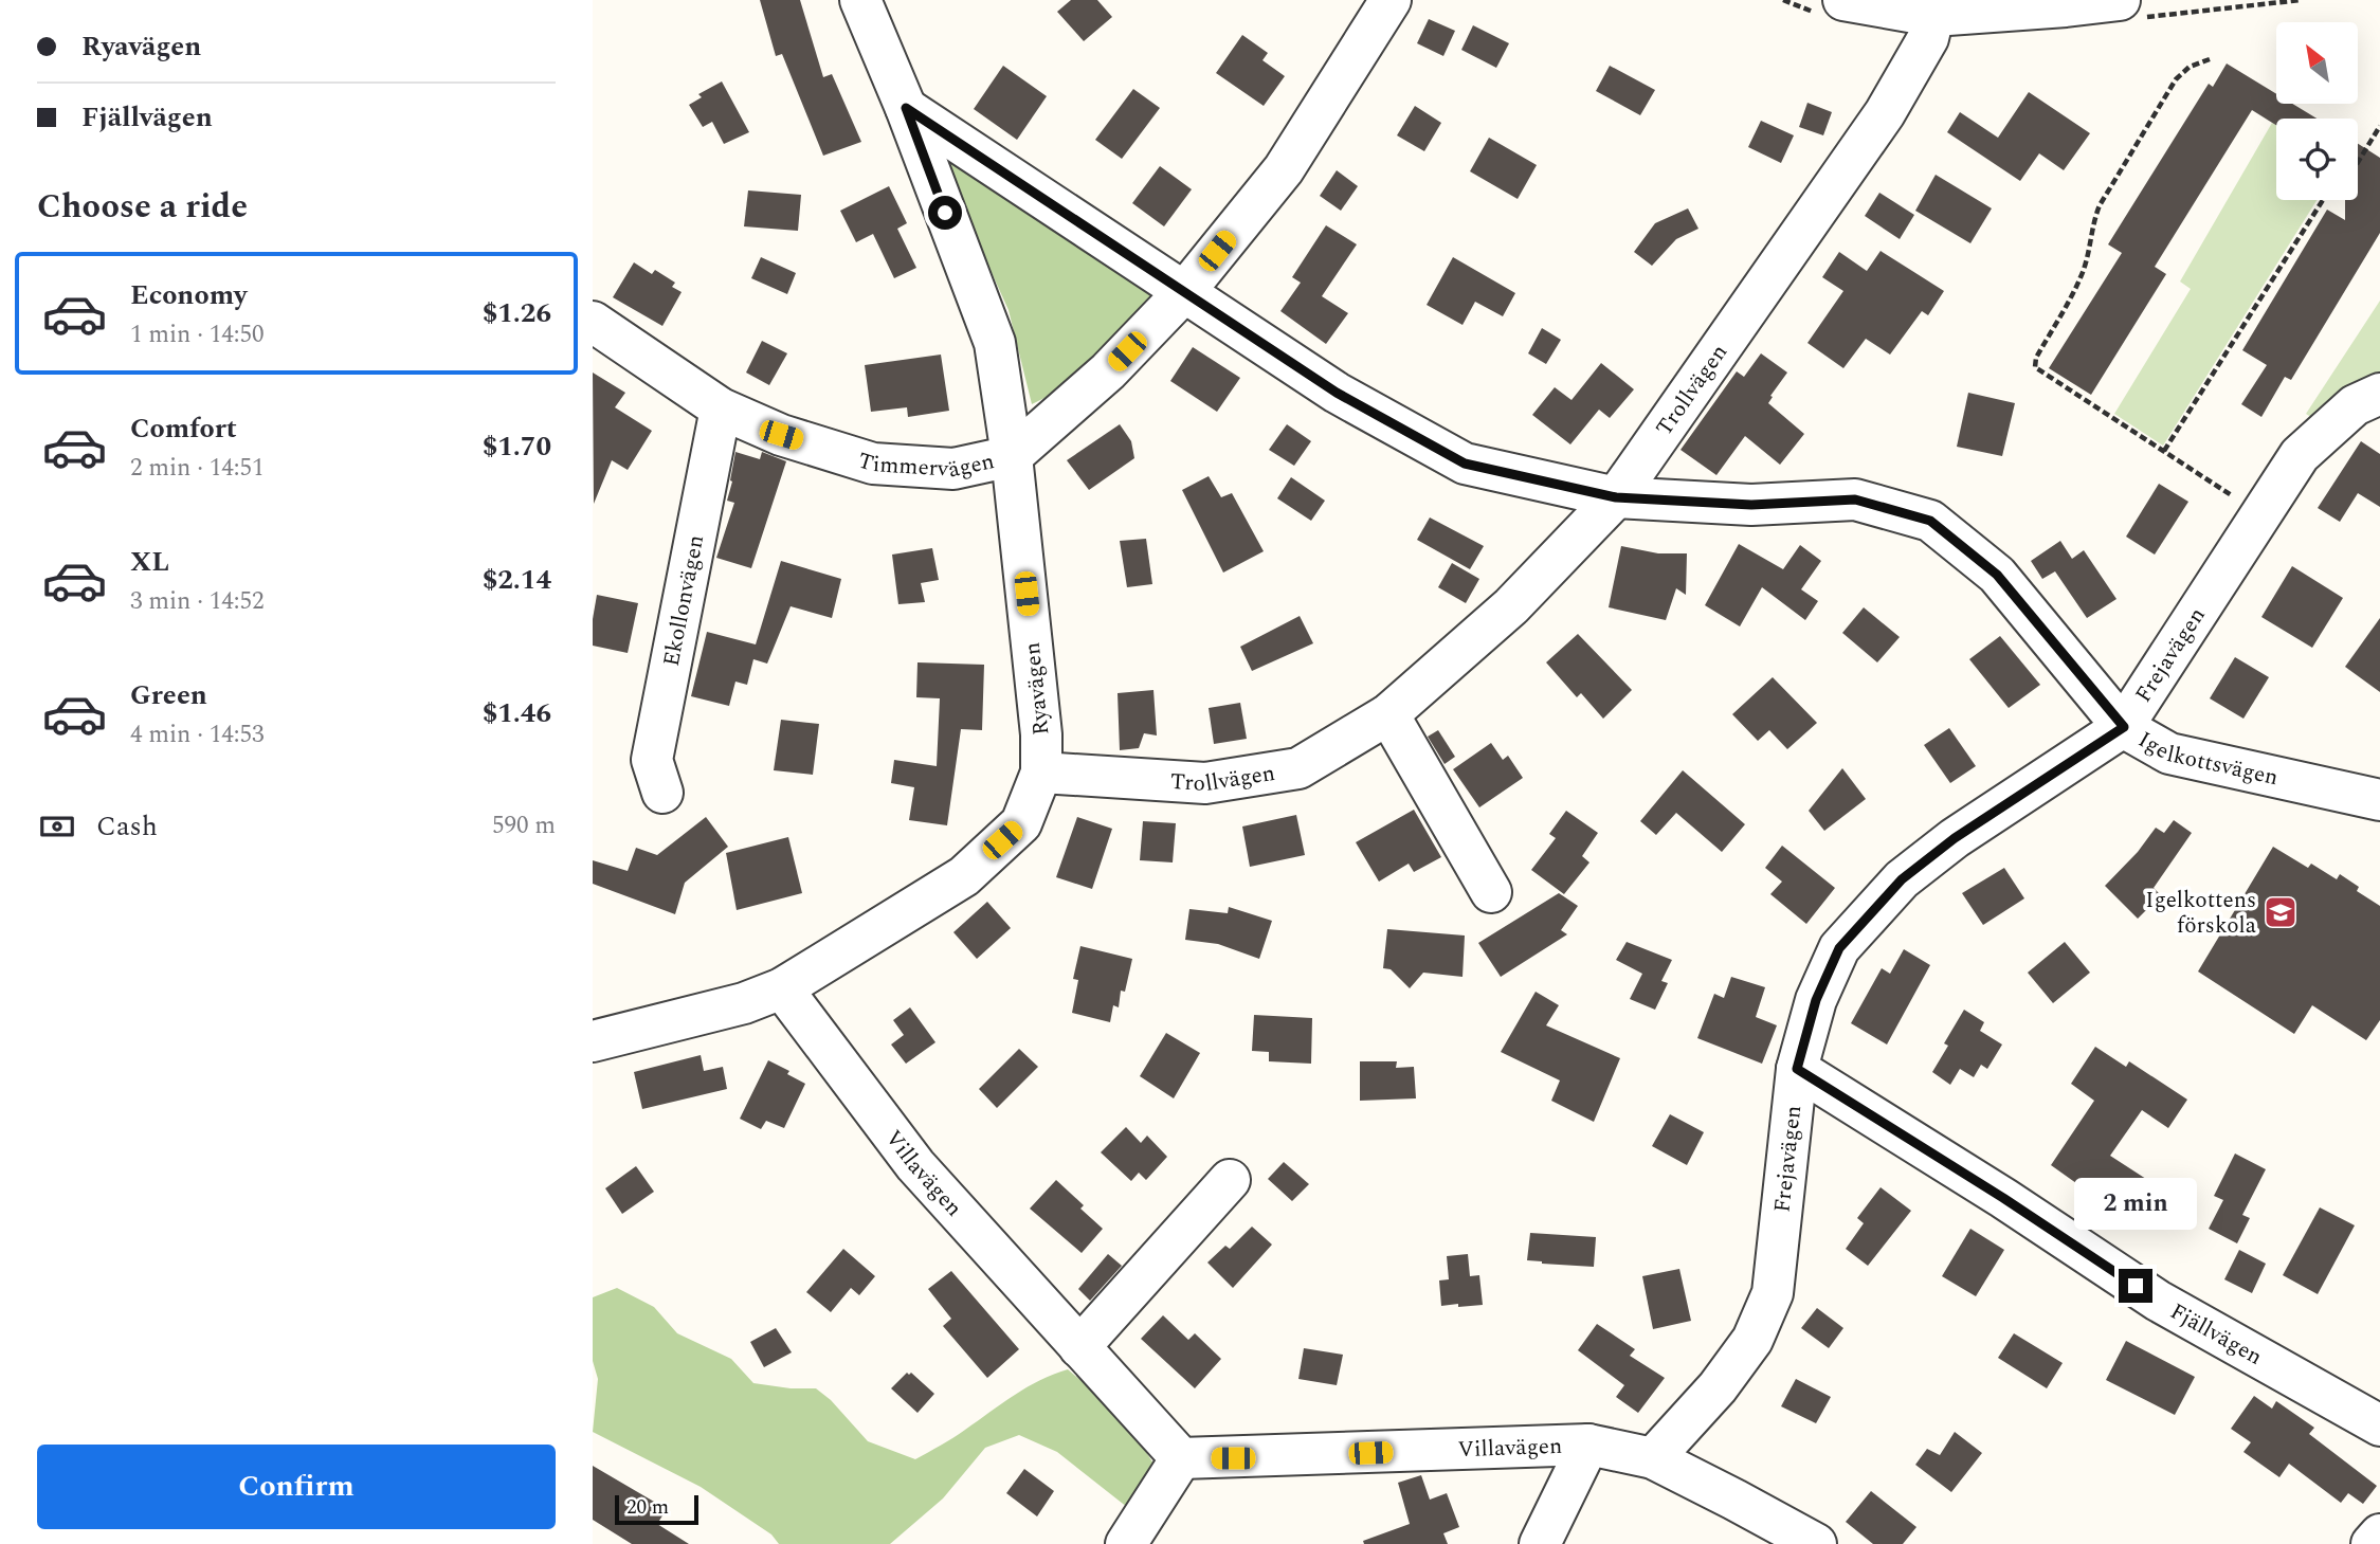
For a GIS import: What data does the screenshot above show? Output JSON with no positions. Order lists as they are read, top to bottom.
{
  "streets": {
    "street": [
      "Trollvägen",
      "Timmervägen",
      "Ekollonvägen",
      "Frejavägen",
      "Ryavägen",
      "Igelkottsvägen",
      "Villavägen",
      "Fjällvägen"
    ]
  },
  "crossings": [
    ["Trollvägen", "Ryavägen"],
    ["Trollvägen", "Igelkottsvägen"],
    ["Timmervägen", "Ekollonvägen"],
    ["Timmervägen", "Ryavägen"],
    ["Timmervägen", "Igelkottsvägen"],
    ["Frejavägen", "Igelkottsvägen"],
    ["Frejavägen", "Villavägen"],
    ["Frejavägen", "Fjällvägen"],
    ["Ryavägen", "Igelkottsvägen"],
    ["Ryavägen", "Villavägen"]
  ],
  "places": {
    "school or university": ["Igelkottens förskola"]
  },
  "scale_bar": "20 m",
  "north": "top left",
  "page": {
    "banner": ["Ryavägen", "Fjällvägen"],
    "heading": "Choose a ride",
    "list": [
      {
        "name": "Economy",
        "note": "1 min · 14:50",
        "value": "$1.26"
      },
      {
        "name": "Comfort",
        "note": "2 min · 14:51",
        "value": "$1.70"
      },
      {
        "name": "XL",
        "note": "3 min · 14:52",
        "value": "$2.14"
      },
      {
        "name": "Green",
        "note": "4 min · 14:53",
        "value": "$1.46"
      }
    ],
    "pay": ["Cash", "590 m"],
    "bubble": "2 min",
    "buttons": "Confirm",
    "scale": "20 m"
  }
}
